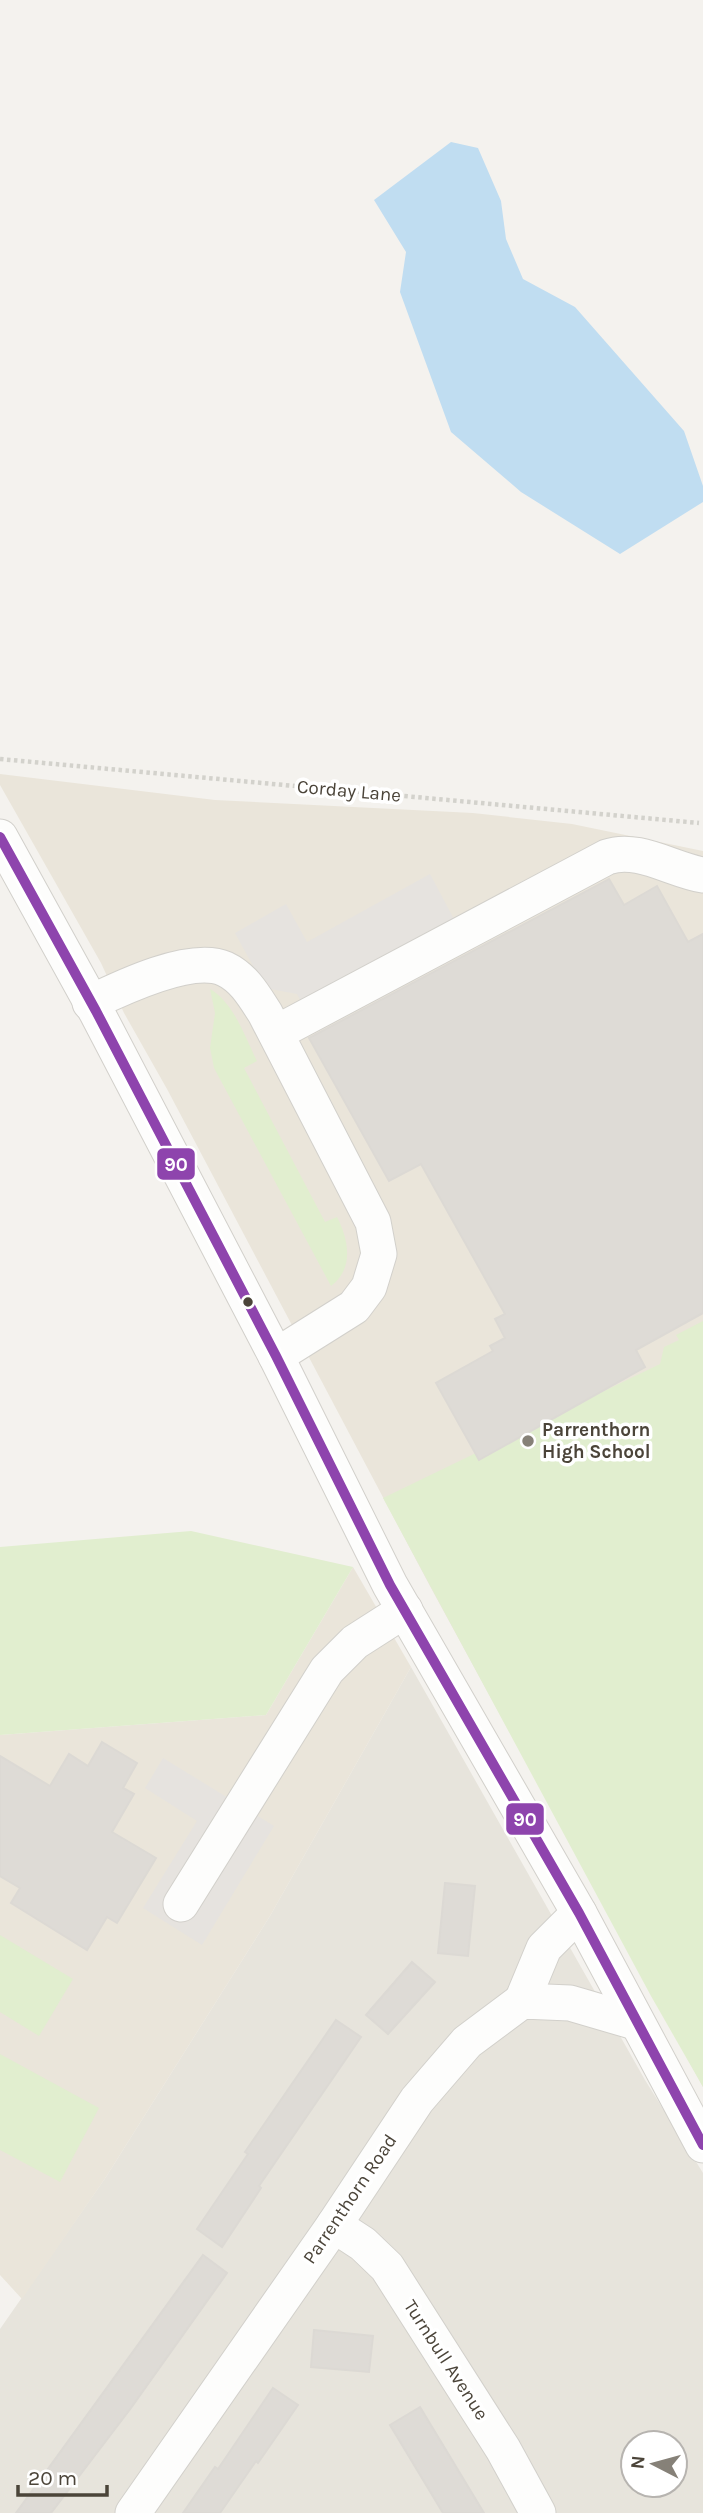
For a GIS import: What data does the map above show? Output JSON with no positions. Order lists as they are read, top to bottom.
{
  "streets": {
    "street": ["Parrenthorn Road", "Turnbull Avenue"],
    "path": ["Corday Lane"]
  },
  "crossings": [
    ["Parrenthorn Road", "Turnbull Avenue"]
  ],
  "places": ["Parrenthorn High School"],
  "lines": ["transit line 90"],
  "scale_bar": "20 m",
  "north": "left"
}
